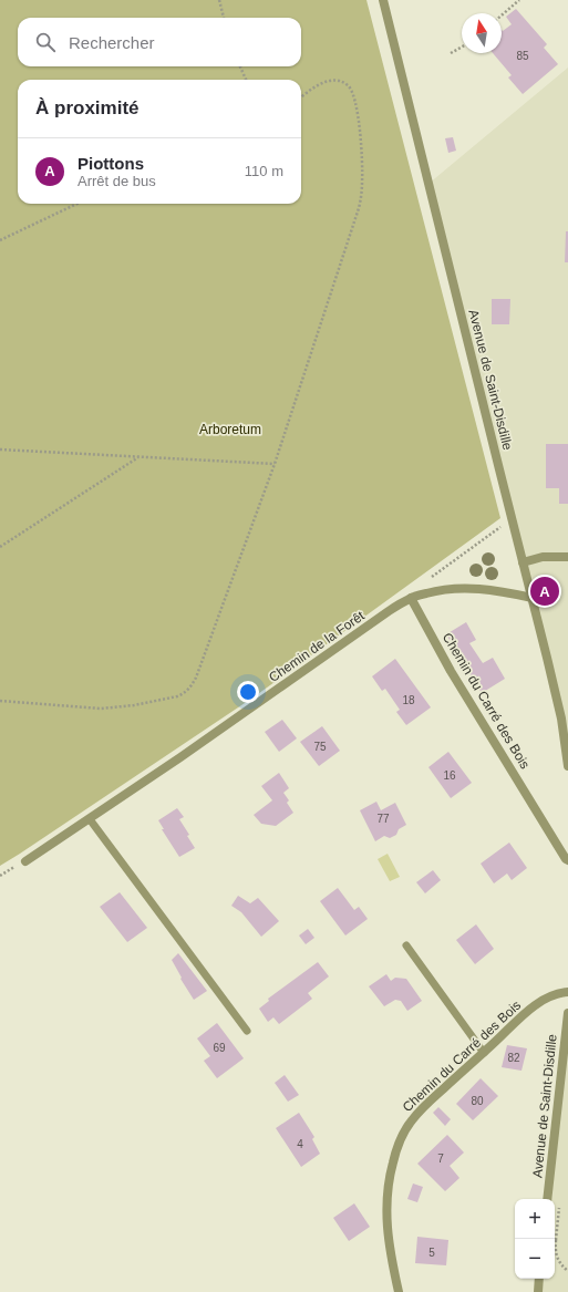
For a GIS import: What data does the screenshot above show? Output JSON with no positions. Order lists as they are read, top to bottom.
{
  "streets": {
    "street": ["Avenue de Saint-Disdille", "Chemin de la Forêt", "Chemin du Carré des Bois"]
  },
  "crossings": [
    ["Avenue de Saint-Disdille", "Chemin de la Forêt"],
    ["Chemin de la Forêt", "Chemin du Carré des Bois"]
  ],
  "parks": ["Arboretum"],
  "house_numbers": [
    "85",
    "18",
    "75",
    "16",
    "77",
    "69",
    "82",
    "80",
    "4",
    "7",
    "5"
  ],
  "north": "top",
  "page": {
    "search": "Rechercher",
    "heading": "À proximité",
    "list": [
      {
        "mark": "A",
        "name": "Piottons",
        "note": "Arrêt de bus",
        "value": "110 m"
      }
    ],
    "pins": "A",
    "map_buttons": ["+", "−"]
  }
}
